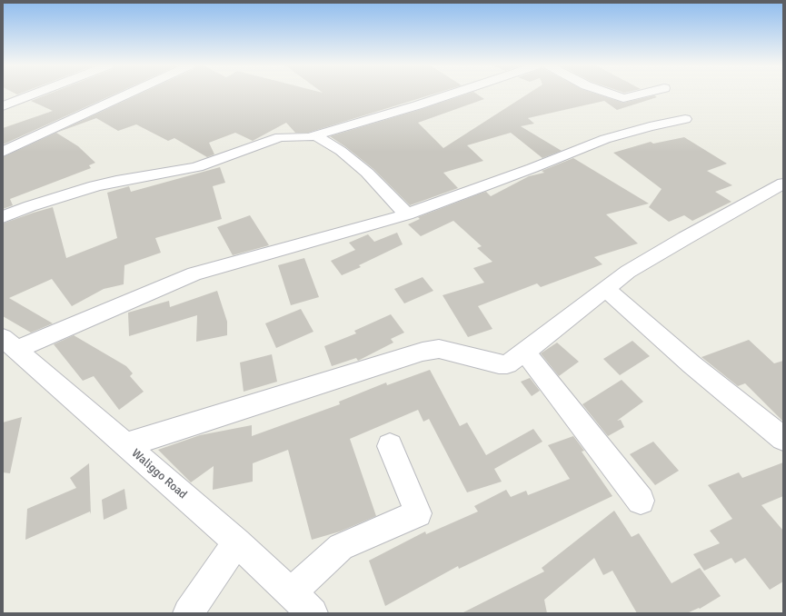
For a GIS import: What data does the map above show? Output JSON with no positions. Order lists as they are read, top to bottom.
{
  "streets": {
    "street": ["Waliggo Road"]
  }
}
